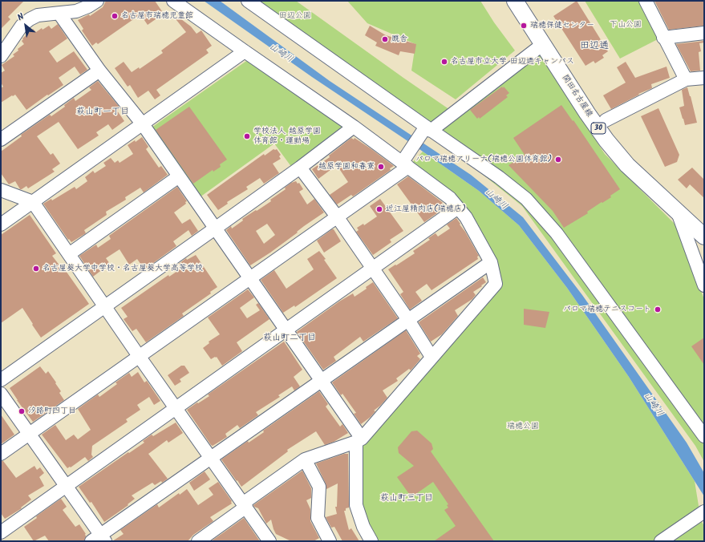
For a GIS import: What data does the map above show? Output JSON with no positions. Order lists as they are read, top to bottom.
{
  "streets": {
    "main road": ["関田名古屋線", "30"]
  },
  "districts": [
    "田辺通",
    "萩山町一丁目",
    "萩山町二丁目",
    "萩山町三丁目"
  ],
  "water": ["山崎川"],
  "parks": ["田辺公園", "下山公園", "瑞穂公園"],
  "places": [
    "名古屋市瑞穂児童館",
    "瑞穂保健センター",
    "厩舎",
    "名古屋市立大学 田辺通キャンパス",
    "学校法人 越原学園 体育館・運動場",
    "パロマ瑞穂アリーナ(瑞穂公園体育館)",
    "越原学園和春寮",
    "近江屋精肉店(瑞穂店)",
    "名古屋葵大学中学校・名古屋葵大学高等学校",
    "パロマ瑞穂テニスコート",
    "汐路町四丁目"
  ],
  "north": "top left"
}
